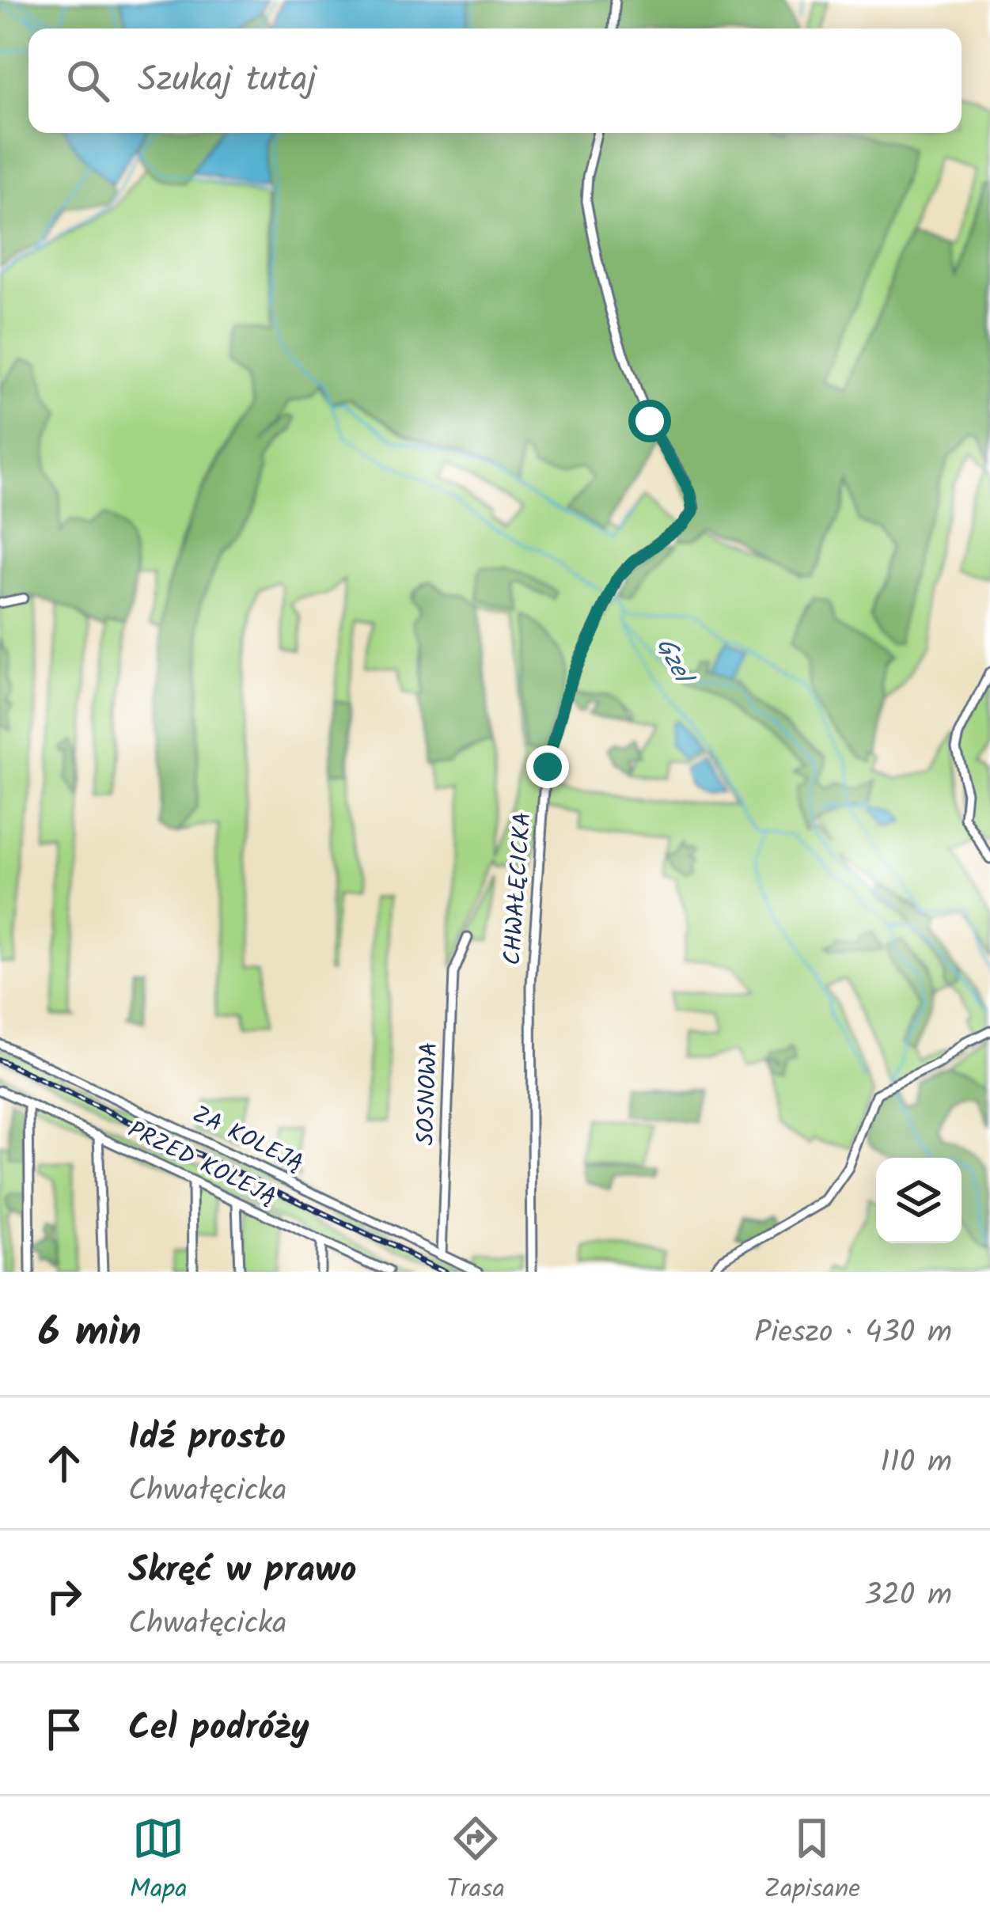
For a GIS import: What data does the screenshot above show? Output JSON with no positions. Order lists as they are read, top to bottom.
{
  "streets": {
    "street": [
      "CHWAŁĘCICKA",
      "SOSNOWA",
      "ZA KOLEJĄ",
      "PRZED KOLEJĄ"
    ]
  },
  "crossings": [
    ["SOSNOWA", "ZA KOLEJĄ"]
  ],
  "water": ["Gzel"],
  "page": {
    "search": "Szukaj tutaj",
    "heading": ["6 min", "Pieszo · 430 m"],
    "list": [
      ["Idź prosto", "Chwałęcicka", "110 m"],
      ["Skręć w prawo", "Chwałęcicka", "320 m"],
      "Cel podróży"
    ],
    "nav": ["Mapa", "Trasa", "Zapisane"]
  }
}
